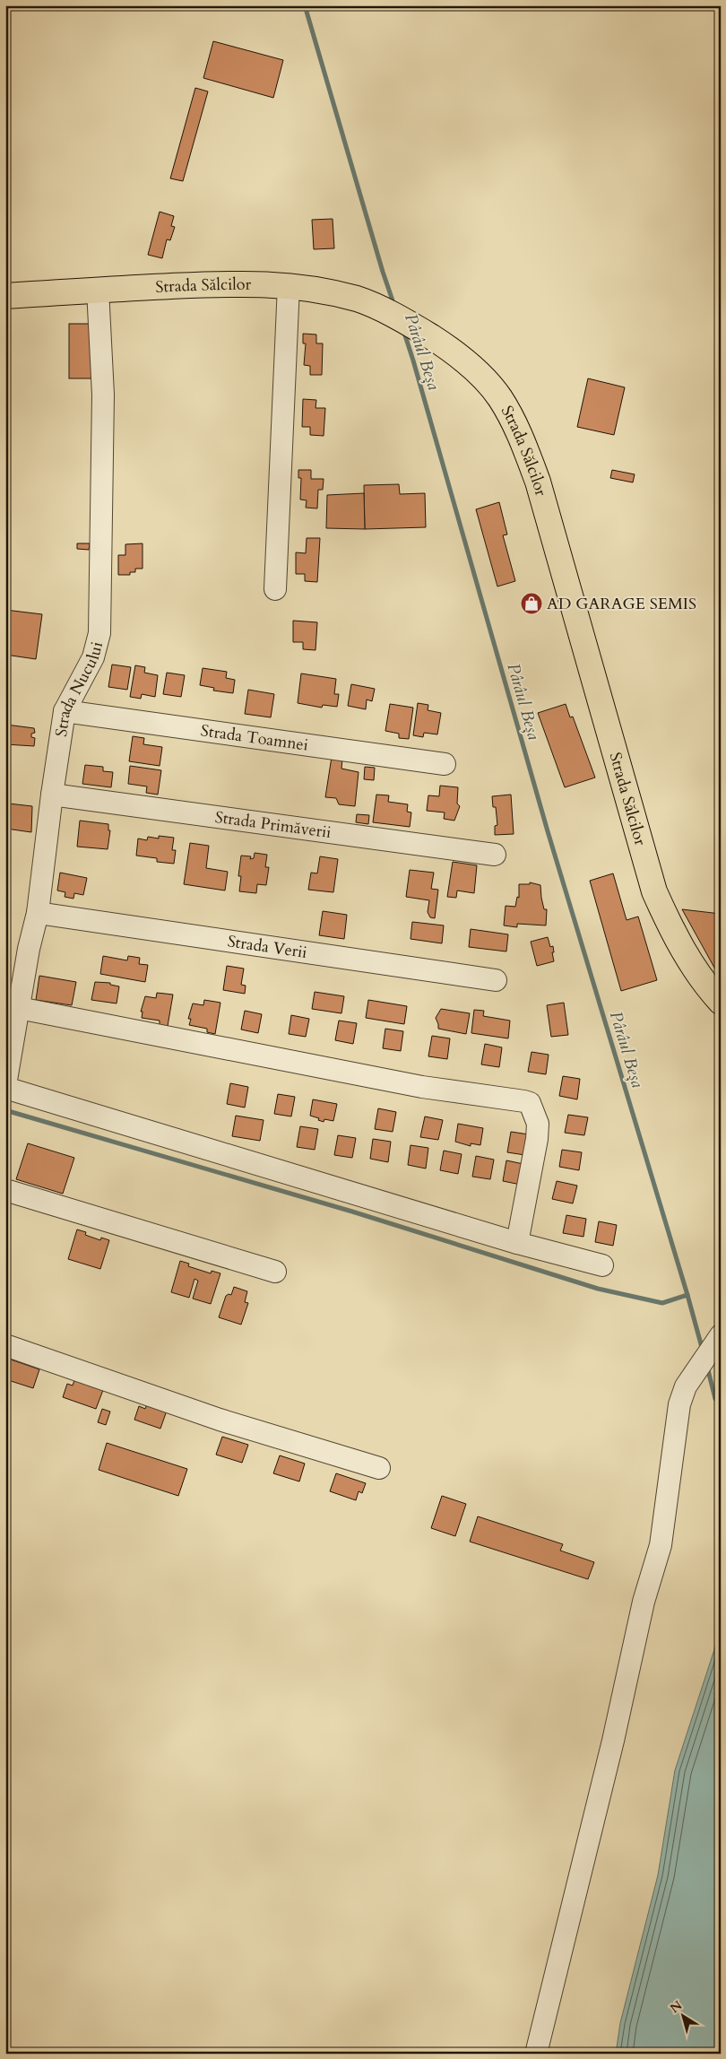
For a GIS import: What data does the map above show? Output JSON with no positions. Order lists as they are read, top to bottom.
{
  "streets": {
    "main road": ["Strada Sălcilor"],
    "street": [
      "Strada Nucului",
      "Strada Toamnei",
      "Strada Primăverii",
      "Strada Verii"
    ]
  },
  "crossings": [
    ["Strada Sălcilor", "Strada Nucului"],
    ["Strada Nucului", "Strada Toamnei"],
    ["Strada Nucului", "Strada Primăverii"],
    ["Strada Nucului", "Strada Verii"]
  ],
  "water": ["Pârâul Beșa"],
  "places": {
    "shop": ["AD GARAGE SEMIS"]
  },
  "north": "top left"
}
